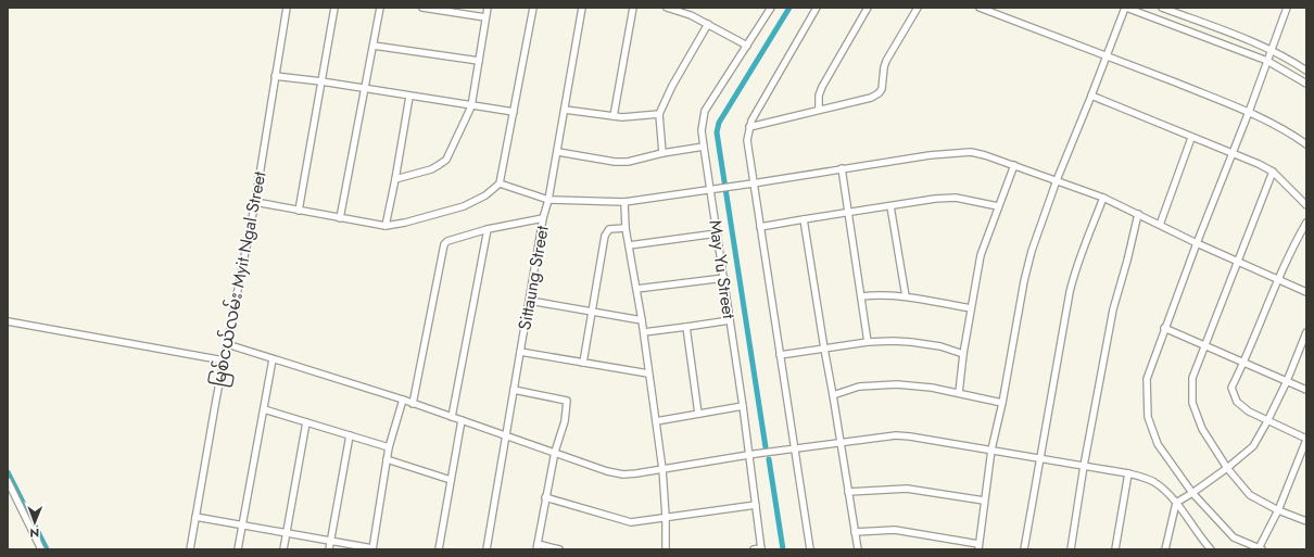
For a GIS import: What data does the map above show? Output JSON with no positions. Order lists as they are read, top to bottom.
{
  "streets": {
    "street": ["May Yu Street", "Sittaung Street", "မြစ်ငယ်လမ်း Myit Ngal Street"]
  },
  "north": "bottom"
}
